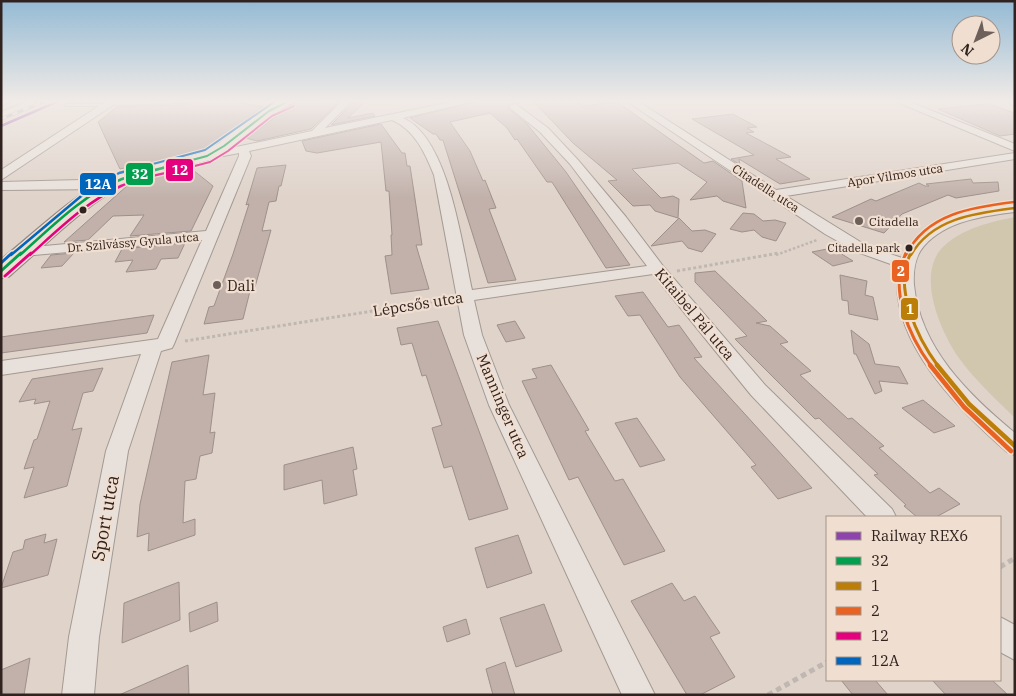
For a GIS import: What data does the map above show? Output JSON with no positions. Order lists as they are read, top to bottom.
{
  "streets": {
    "street": [
      "Apor Vilmos utca",
      "Citadella utca",
      "Dr. Szilvássy Gyula utca",
      "Lépcsős utca",
      "Kitaibel Pál utca",
      "Manninger utca",
      "Sport utca"
    ]
  },
  "crossings": [
    ["Apor Vilmos utca", "Citadella utca"],
    ["Dr. Szilvássy Gyula utca", "Sport utca"],
    ["Lépcsős utca", "Kitaibel Pál utca"],
    ["Lépcsős utca", "Manninger utca"],
    ["Lépcsős utca", "Sport utca"]
  ],
  "places": ["Citadella", "Citadella park", "Dali"],
  "lines": [
    "transit line 32",
    "transit line 12",
    "transit line 12A",
    "transit line 2",
    "transit line 1"
  ],
  "legend": [
    "Railway REX6",
    "32",
    "1",
    "2",
    "12",
    "12A"
  ],
  "north": "bottom left"
}
